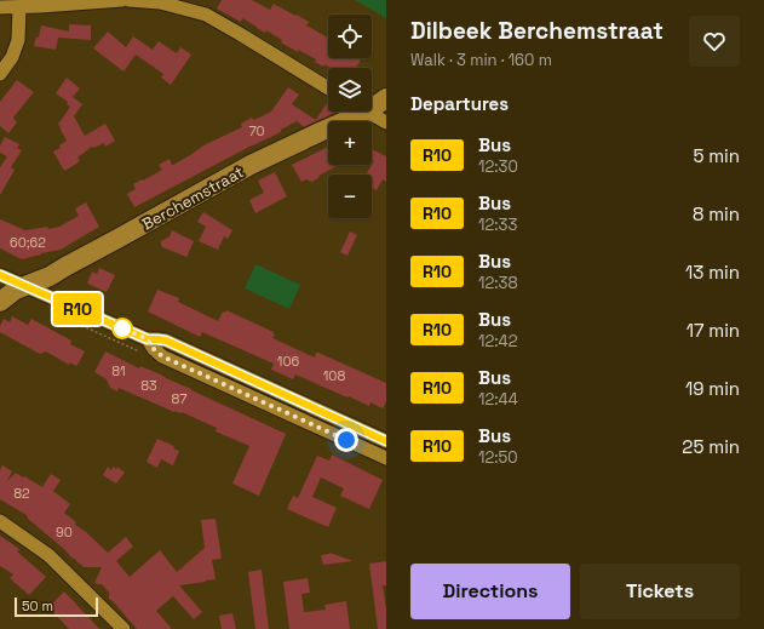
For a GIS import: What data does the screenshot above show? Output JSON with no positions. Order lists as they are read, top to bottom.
{
  "streets": {
    "street": ["Berchemstraat"]
  },
  "lines": ["bus line R10"],
  "house_numbers": [
    "70",
    "60;62",
    "106",
    "81",
    "108",
    "83",
    "87",
    "82",
    "90"
  ],
  "scale_bar": "50 m",
  "page": {
    "on_map": "R10",
    "heading": [
      ["Dilbeek Berchemstraat", "Walk · 3 min · 160 m"],
      "Departures"
    ],
    "map_buttons": ["+", "−"],
    "list": [
      {
        "mark": "R10",
        "name": "Bus",
        "note": "12:30",
        "value": "5 min"
      },
      {
        "mark": "R10",
        "name": "Bus",
        "note": "12:33",
        "value": "8 min"
      },
      {
        "mark": "R10",
        "name": "Bus",
        "note": "12:38",
        "value": "13 min"
      },
      {
        "mark": "R10",
        "name": "Bus",
        "note": "12:42",
        "value": "17 min"
      },
      {
        "mark": "R10",
        "name": "Bus",
        "note": "12:44",
        "value": "19 min"
      },
      {
        "mark": "R10",
        "name": "Bus",
        "note": "12:50",
        "value": "25 min"
      }
    ],
    "buttons": ["Directions", "Tickets"],
    "scale": "50 m"
  }
}
